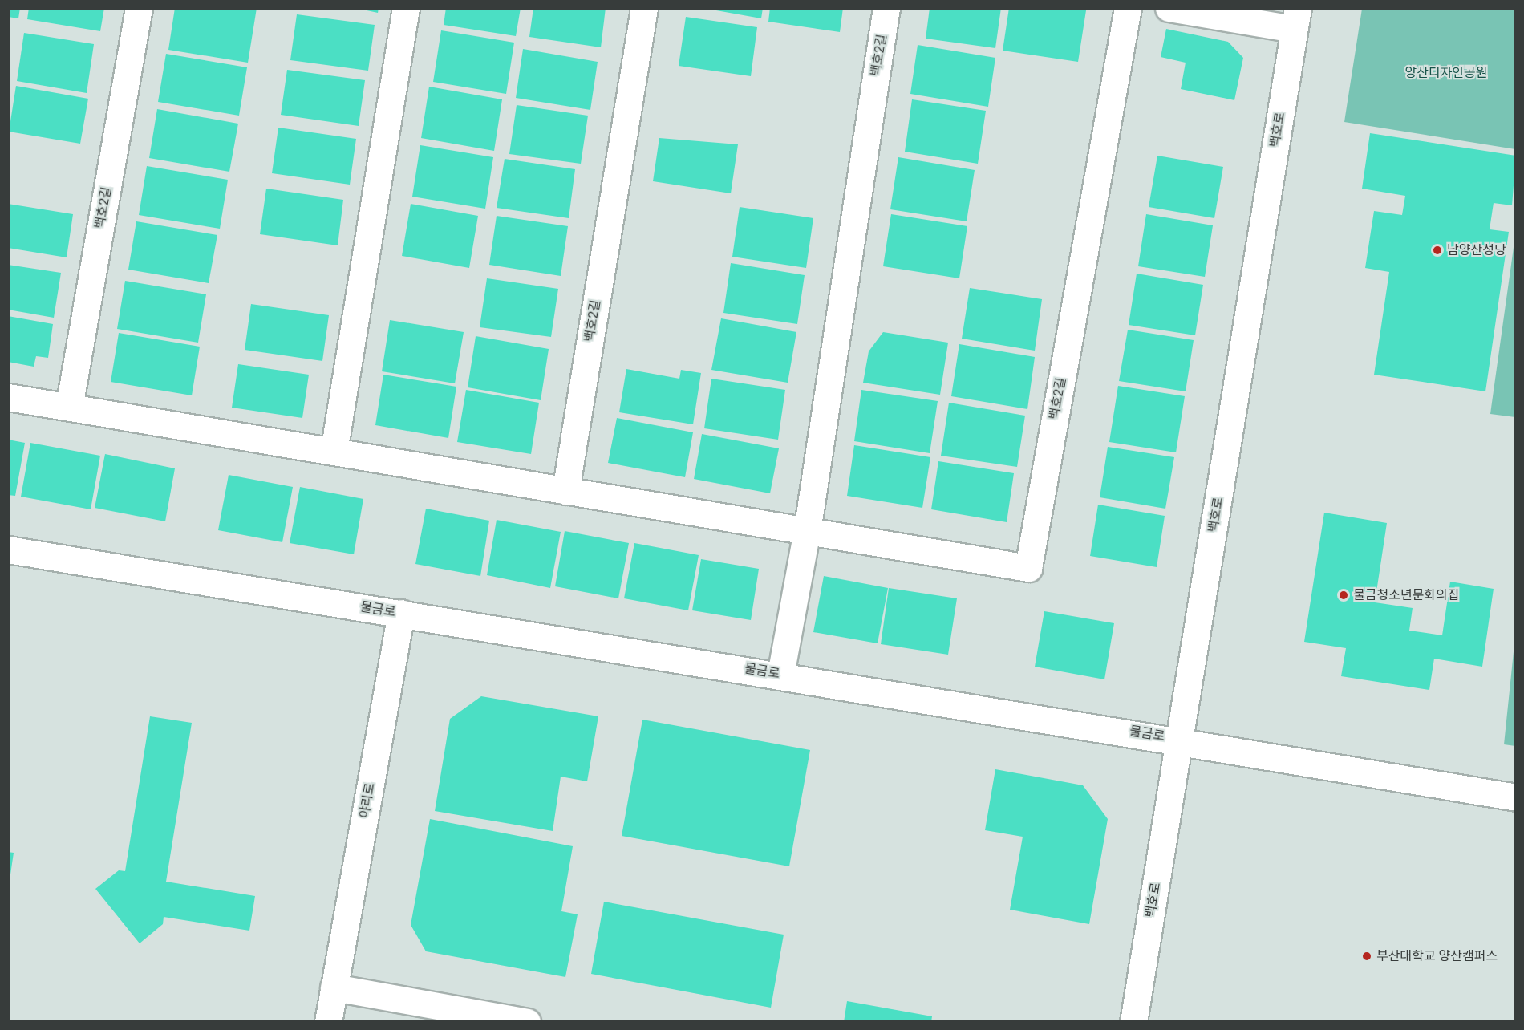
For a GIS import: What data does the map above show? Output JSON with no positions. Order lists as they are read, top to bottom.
{
  "streets": {
    "street": [
      "백호2길",
      "백호로",
      "물금로",
      "야리로"
    ]
  },
  "crossings": [
    ["백호로", "물금로"],
    ["물금로", "야리로"]
  ],
  "parks": ["양산디자인공원"],
  "places": ["남양산성당", "물금청소년문화의집", "부산대학교 양산캠퍼스"]
}
